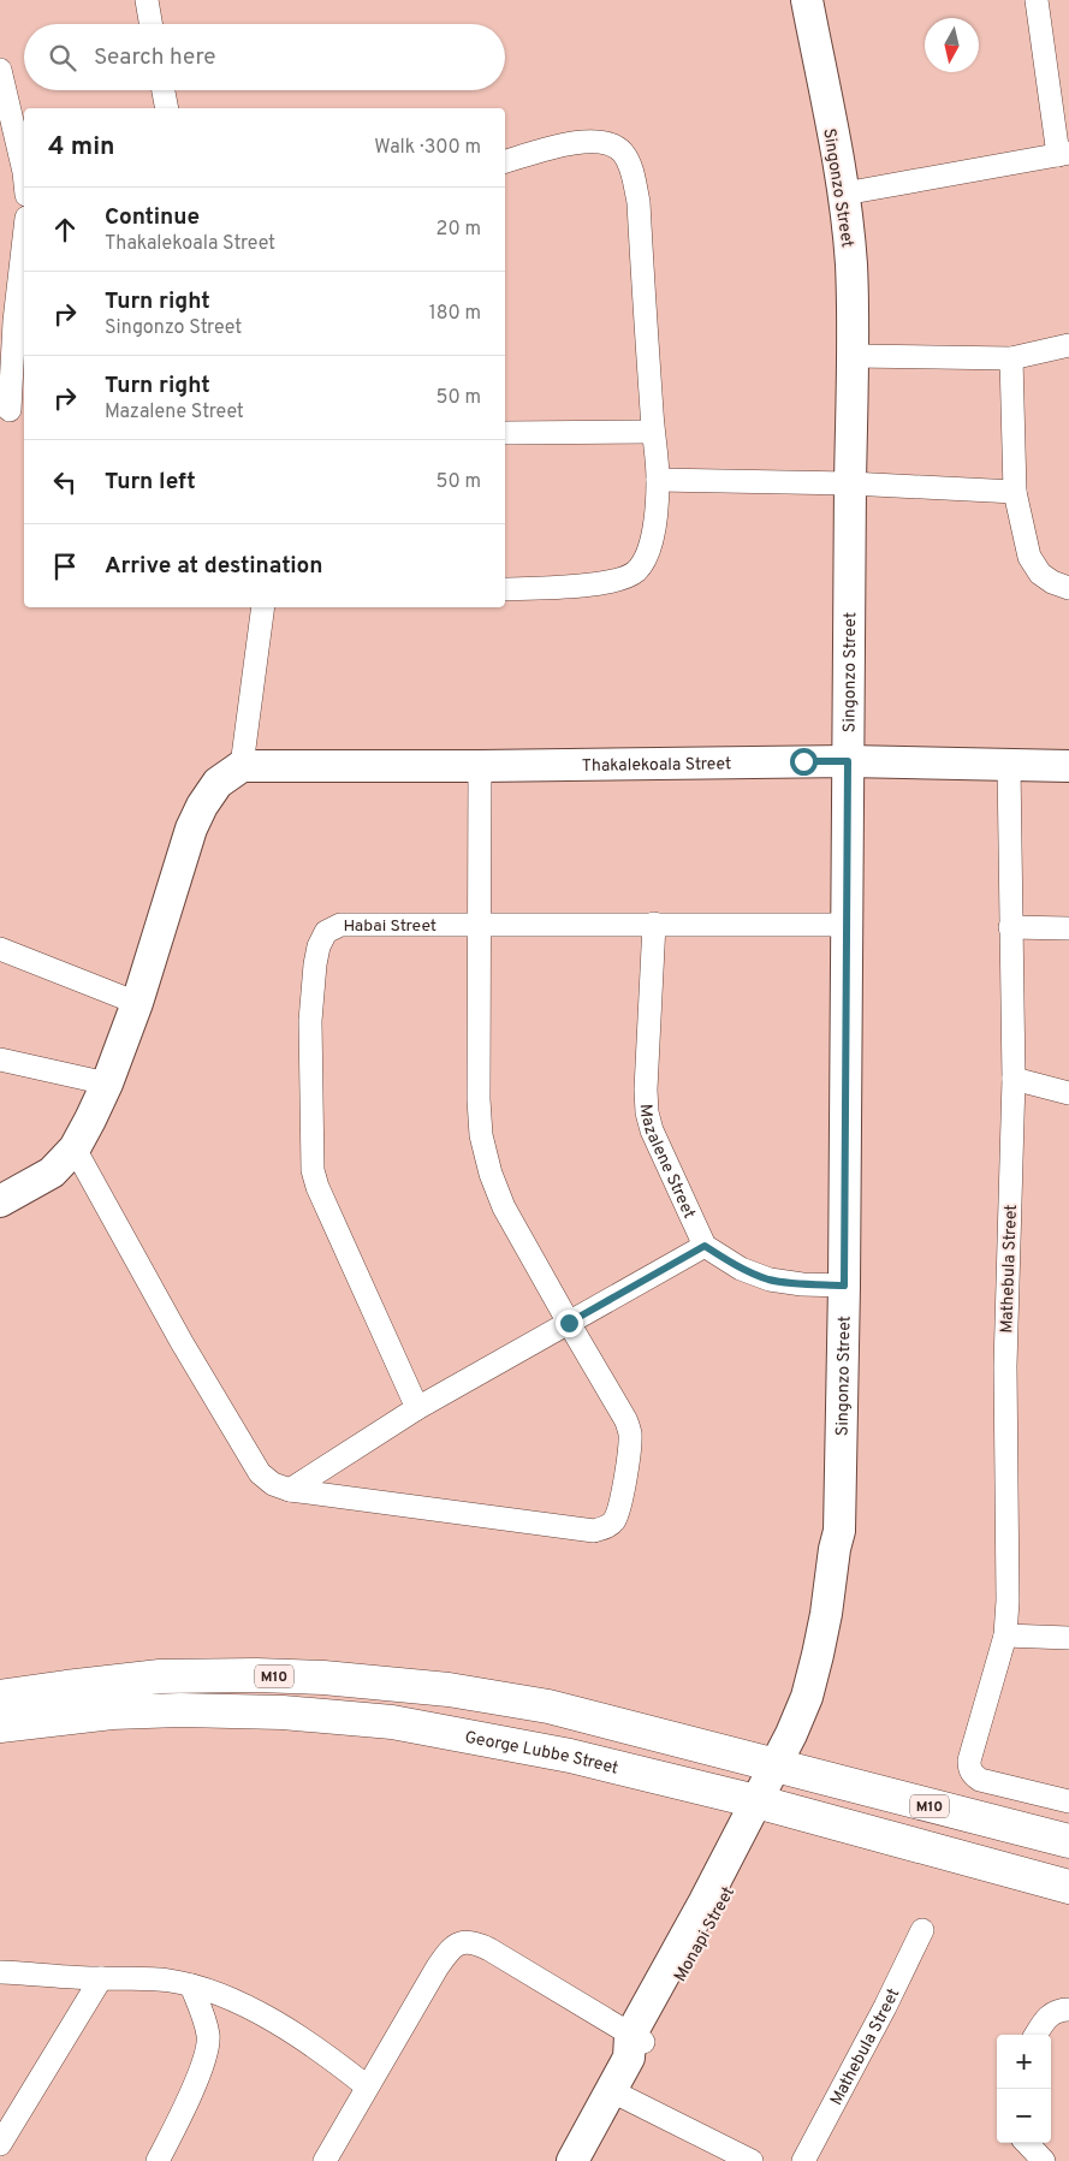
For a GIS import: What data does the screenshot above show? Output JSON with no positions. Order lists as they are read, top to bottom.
{
  "streets": {
    "main road": ["M10", "George Lubbe Street"],
    "street": [
      "Singonzo Street",
      "Thakalekoala Street",
      "Habai Street",
      "Mazalene Street",
      "Mathebula Street",
      "Monapi Street"
    ]
  },
  "crossings": [
    ["Singonzo Street", "Thakalekoala Street"],
    ["Singonzo Street", "Habai Street"],
    ["Singonzo Street", "M10"],
    ["Singonzo Street", "George Lubbe Street"],
    ["Singonzo Street", "Monapi Street"],
    ["Thakalekoala Street", "Mathebula Street"],
    ["Habai Street", "Mazalene Street"],
    ["George Lubbe Street", "Monapi Street"]
  ],
  "north": "bottom",
  "page": {
    "search": "Search here",
    "heading": ["4 min", "Walk · 300 m"],
    "list": [
      ["Continue", "Thakalekoala Street", "20 m"],
      ["Turn right", "Singonzo Street", "180 m"],
      ["Turn right", "Mazalene Street", "50 m"],
      ["Turn left", "50 m"],
      "Arrive at destination"
    ],
    "map_buttons": ["+", "−"]
  }
}
